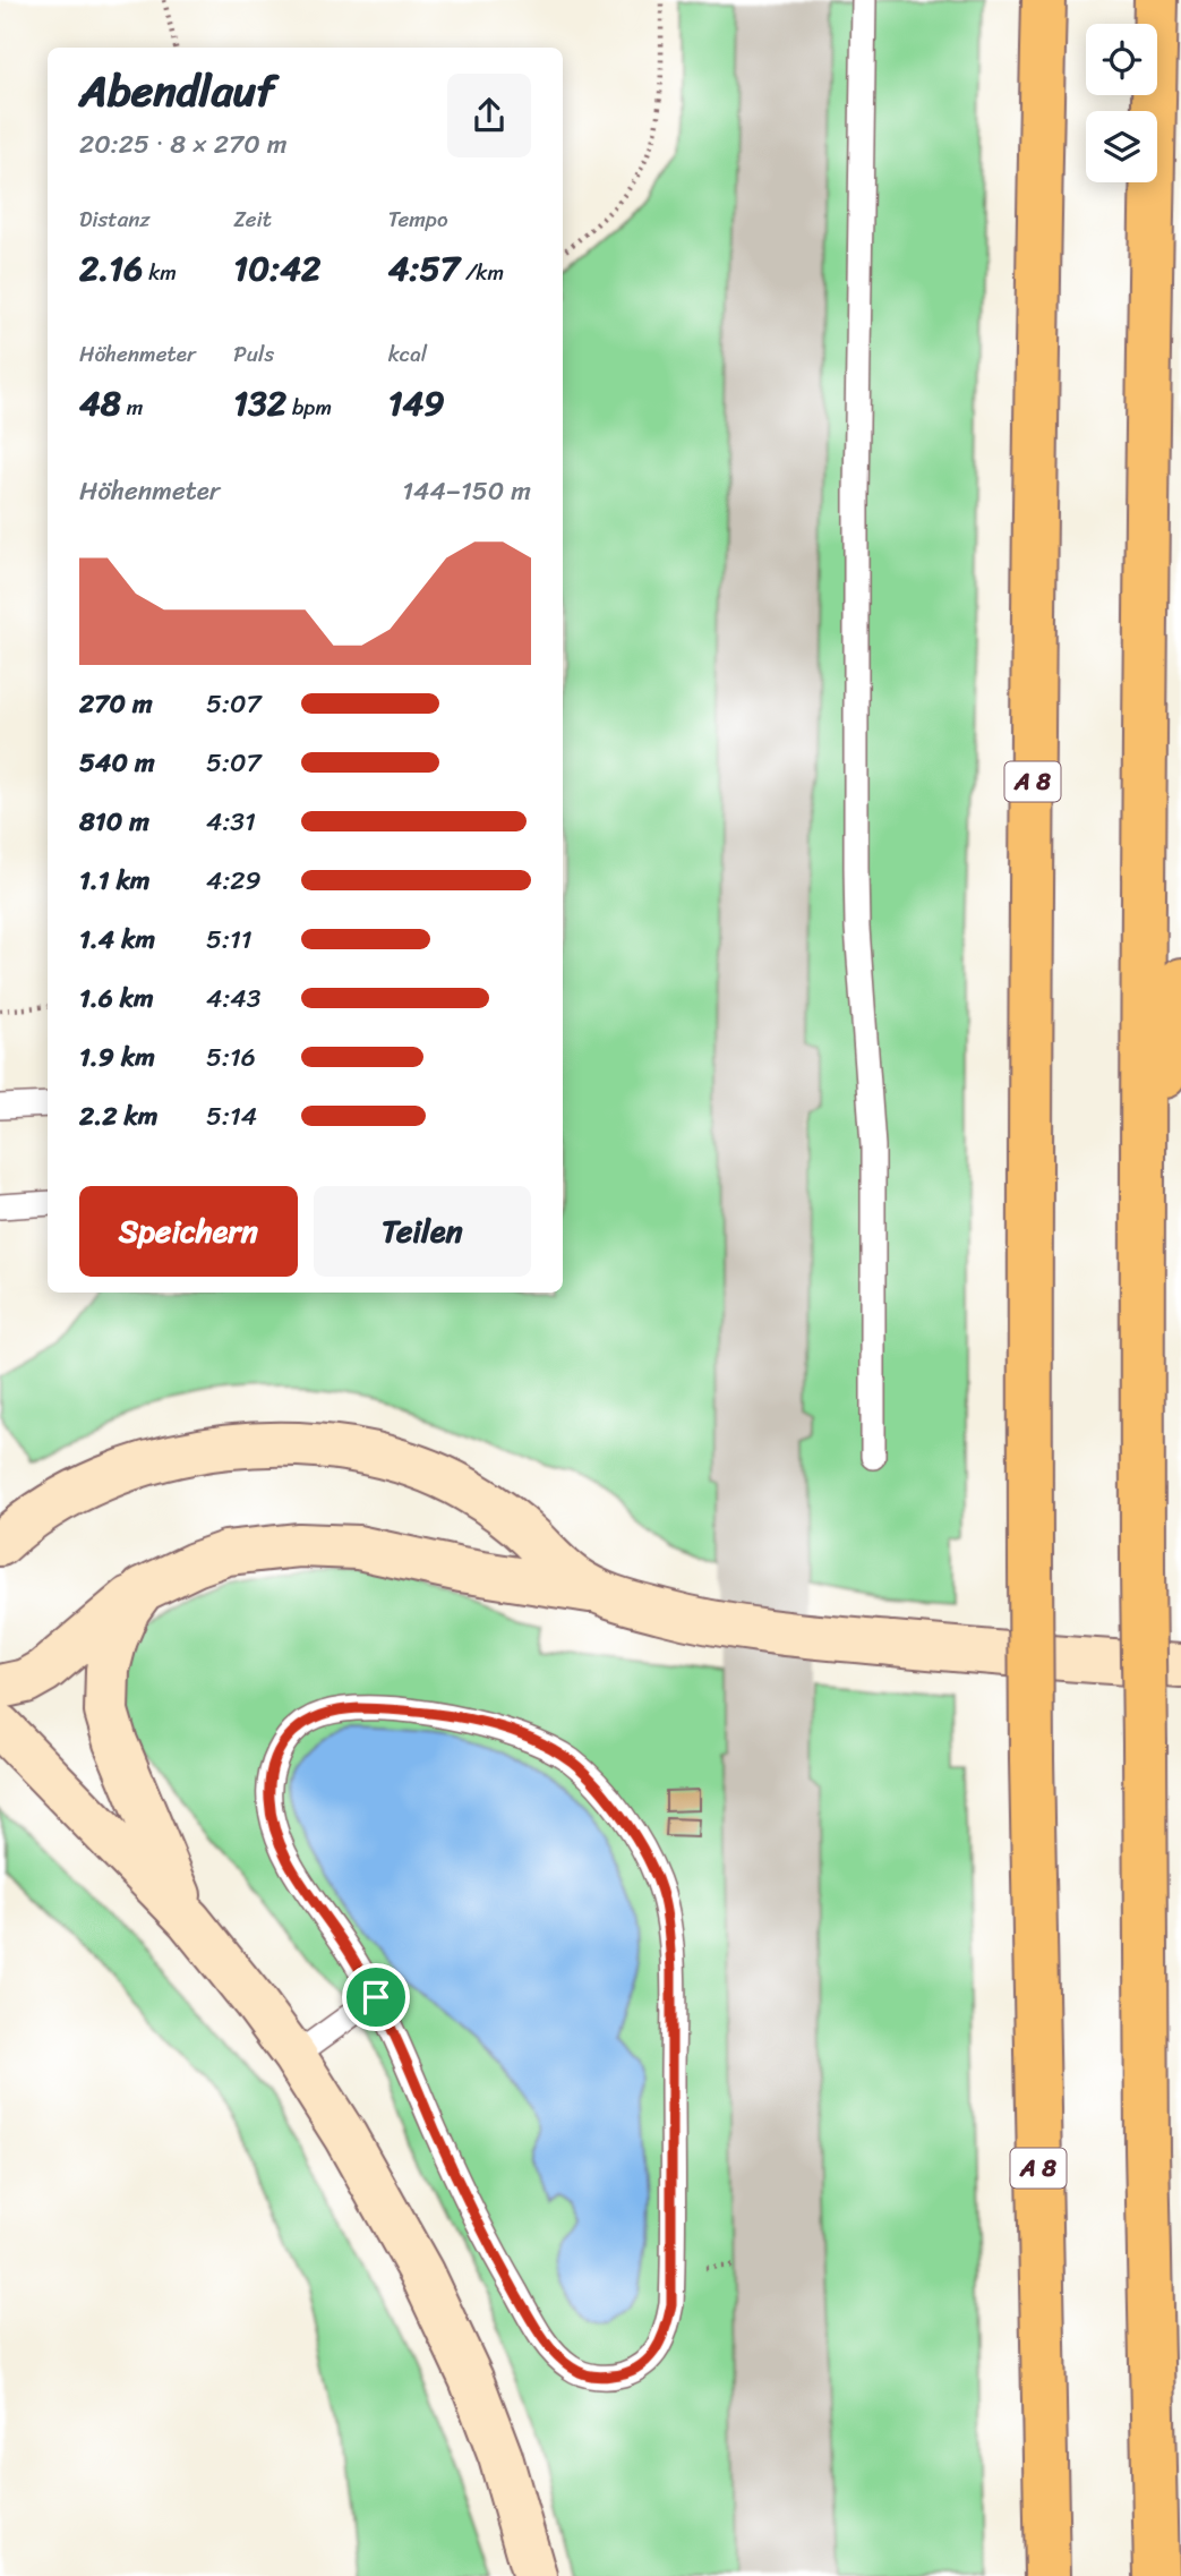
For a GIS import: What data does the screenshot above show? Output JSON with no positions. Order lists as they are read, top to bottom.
{
  "streets": {
    "highway": ["A 8"]
  },
  "page": {
    "heading": ["Abendlauf", "20:25 · 8 × 270 m"],
    "stats": [
      ["Distanz", "2.16 km"],
      ["Zeit", "10:42"],
      ["Tempo", "4:57 /km"],
      ["Höhenmeter", "48 m"],
      ["Puls", "132 bpm"],
      ["kcal", "149"]
    ],
    "chart": ["Höhenmeter", "144–150 m"],
    "list": [
      {
        "name": "270 m",
        "note": "5:07"
      },
      {
        "name": "540 m",
        "note": "5:07"
      },
      {
        "name": "810 m",
        "note": "4:31"
      },
      {
        "name": "1.1 km",
        "note": "4:29"
      },
      {
        "name": "1.4 km",
        "note": "5:11"
      },
      {
        "name": "1.6 km",
        "note": "4:43"
      },
      {
        "name": "1.9 km",
        "note": "5:16"
      },
      {
        "name": "2.2 km",
        "note": "5:14"
      }
    ],
    "buttons": ["Speichern", "Teilen"]
  }
}
